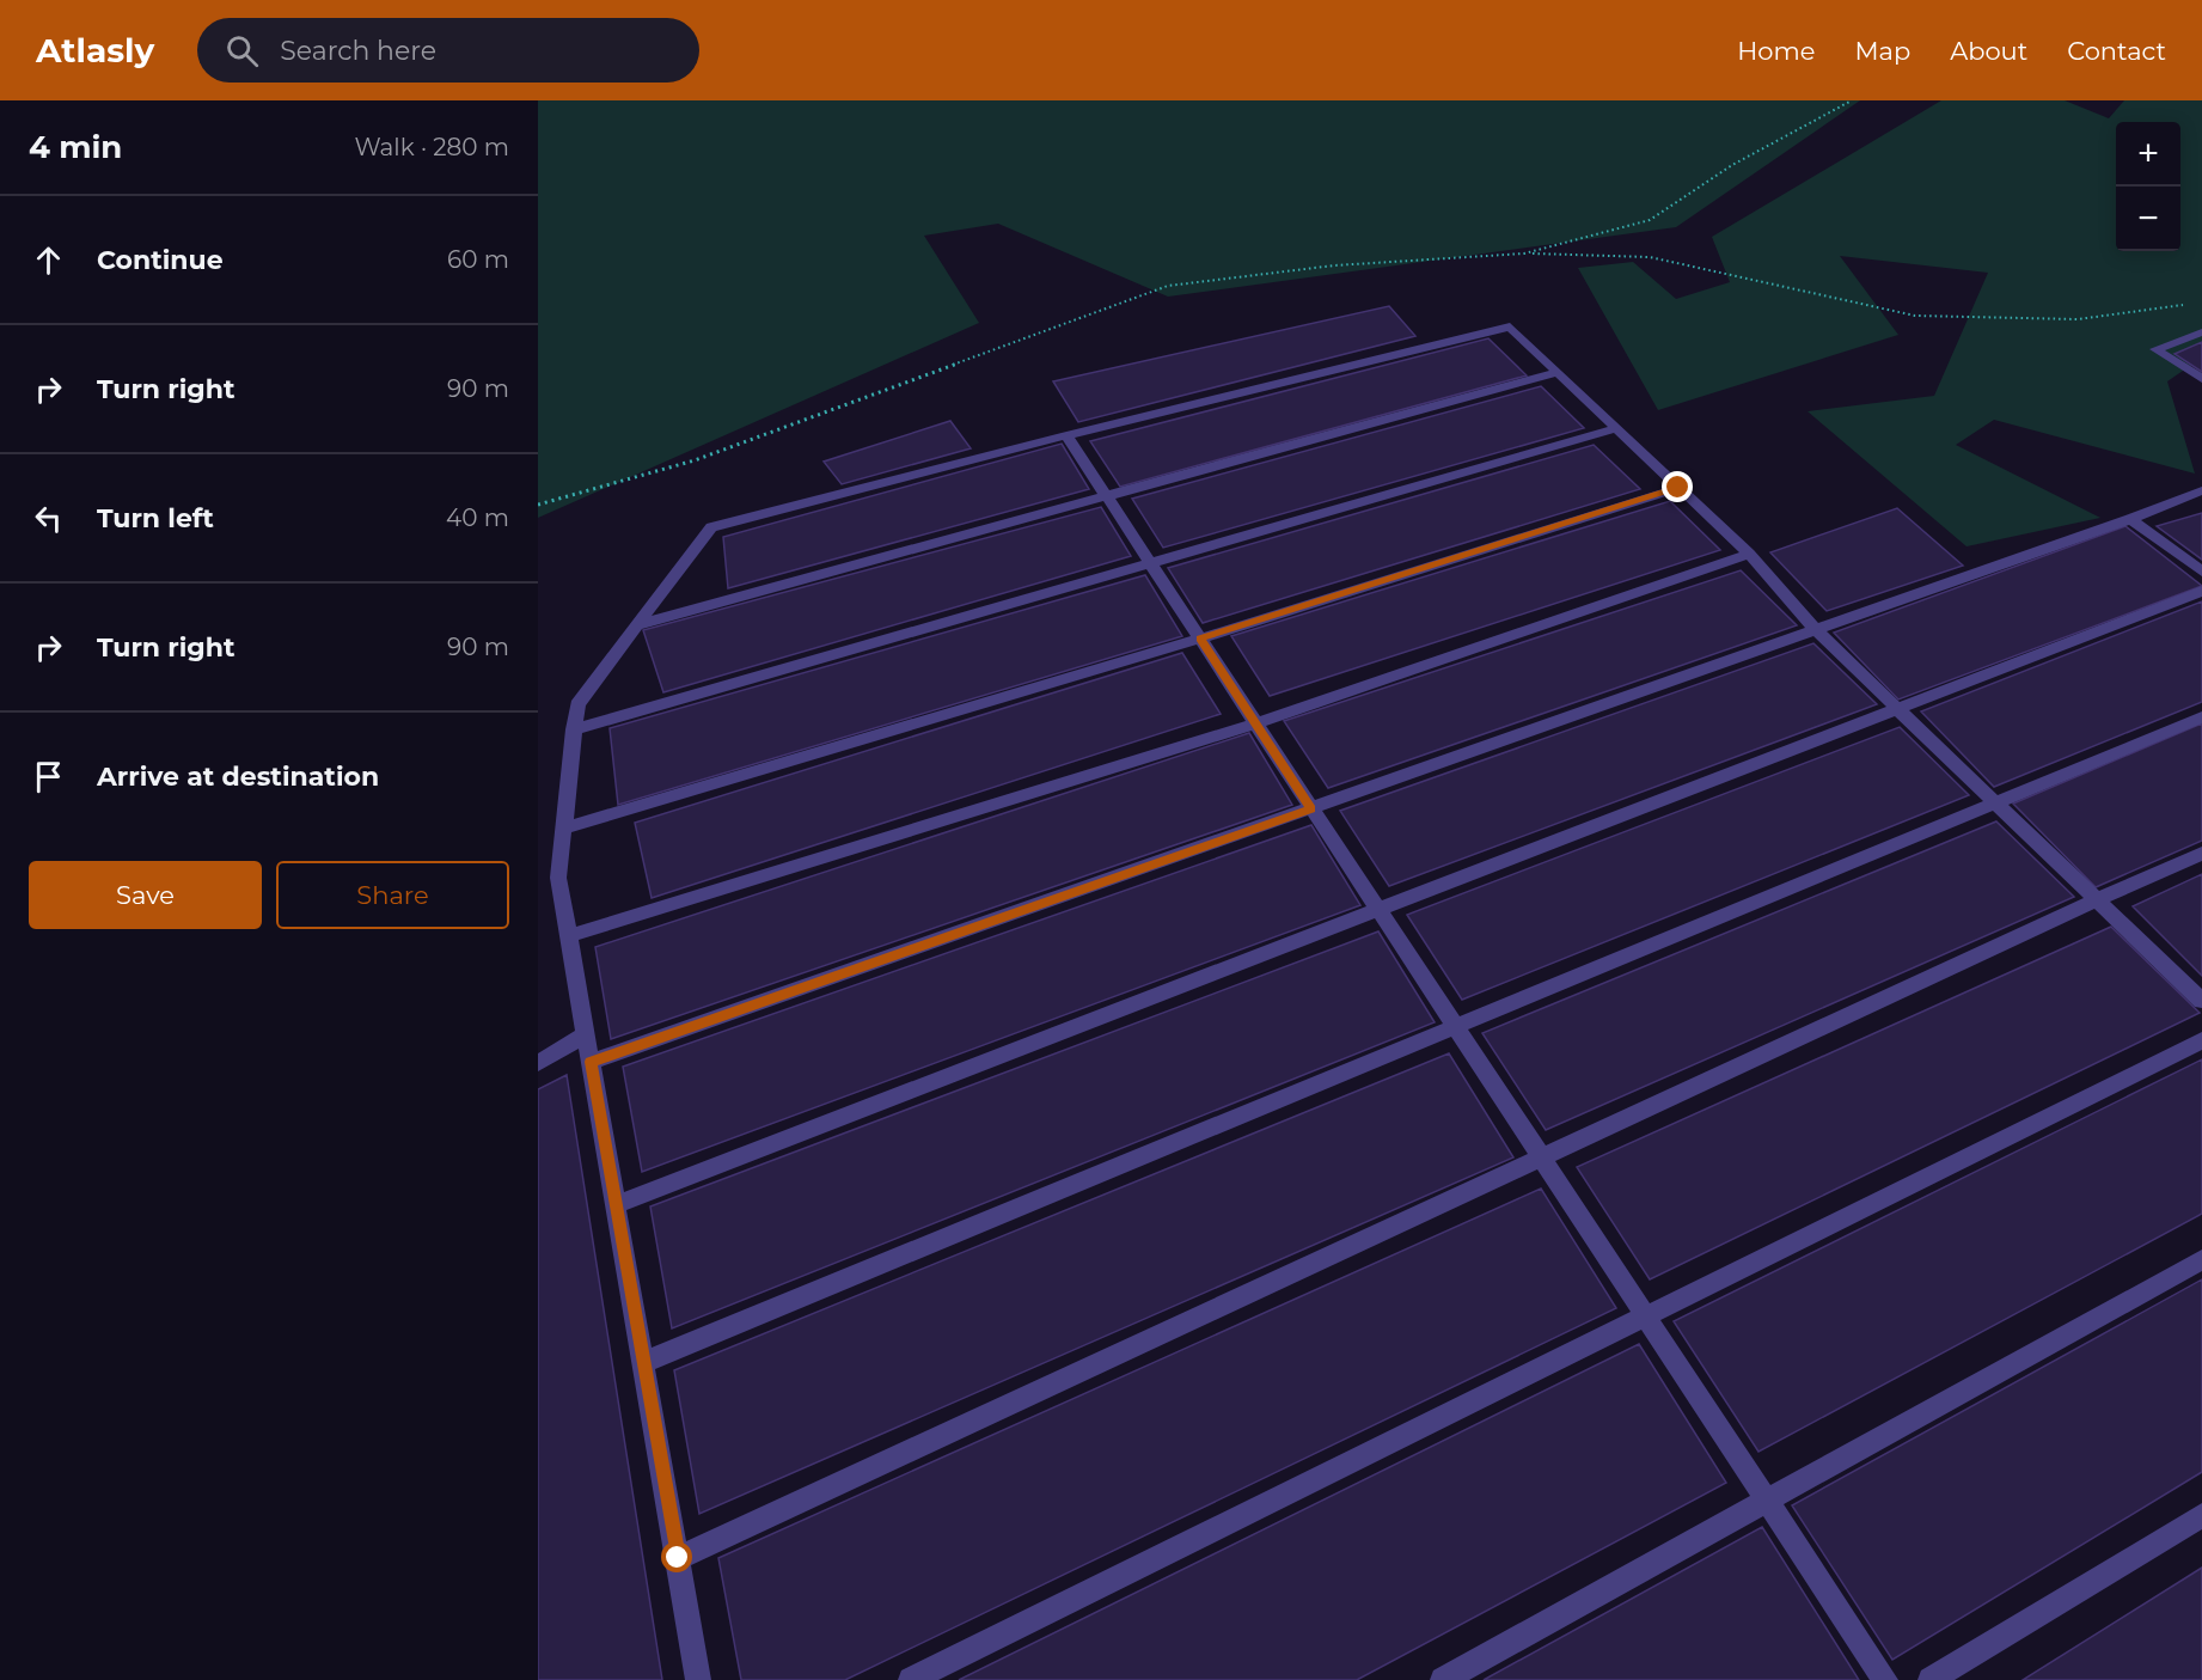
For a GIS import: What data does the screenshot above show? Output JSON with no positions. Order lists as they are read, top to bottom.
{
  "page": {
    "header": "Atlasly",
    "search": "Search here",
    "nav": [
      "Home",
      "Map",
      "About",
      "Contact"
    ],
    "heading": ["4 min", "Walk · 280 m"],
    "map_buttons": ["+", "−"],
    "list": [
      ["Continue", "60 m"],
      ["Turn right", "90 m"],
      ["Turn left", "40 m"],
      ["Turn right", "90 m"],
      "Arrive at destination"
    ],
    "buttons": ["Save", "Share"]
  }
}
